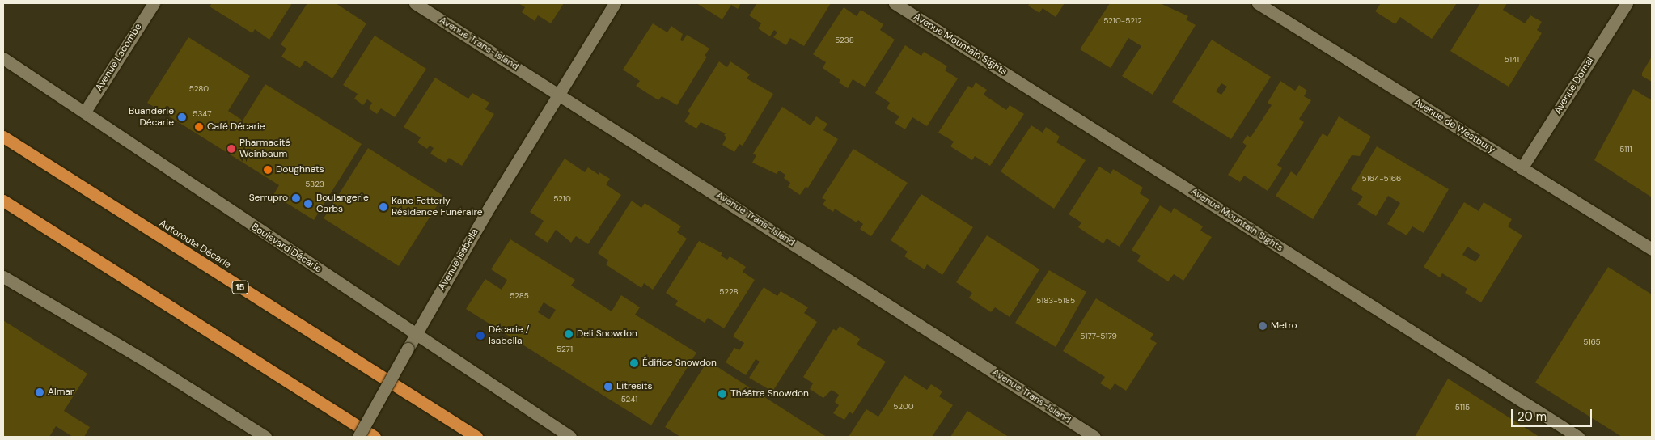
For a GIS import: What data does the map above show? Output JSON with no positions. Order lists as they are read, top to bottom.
{
  "streets": {
    "highway": ["Autoroute Décarie", "15"],
    "street": [
      "Avenue Trans-Island",
      "Avenue Mountain Sights",
      "Avenue Lacombe",
      "Avenue Dornal",
      "Avenue de Westbury",
      "Boulevard Décarie",
      "Avenue Isabella"
    ]
  },
  "crossings": [
    ["Avenue Trans-Island", "Avenue Isabella"],
    ["Avenue Lacombe", "Boulevard Décarie"],
    ["Avenue Dornal", "Avenue de Westbury"],
    ["Boulevard Décarie", "Avenue Isabella"]
  ],
  "places": [
    "Buanderie Décarie",
    "Café Décarie",
    "Pharmacité Weinbaum",
    "Doughnats",
    "Serrupro",
    "Boulangerie Carbs",
    "Kane Fetterly Résidence Funéraire",
    "Metro",
    "Deli Snowdon",
    "Décarie / Isabella",
    "Édifice Snowdon",
    "Litresits",
    "Almar",
    "Théâtre Snowdon"
  ],
  "house_numbers": [
    "5210-5212",
    "5238",
    "5141",
    "5280",
    "5347",
    "5111",
    "5164-5166",
    "5323",
    "5210",
    "5228",
    "5285",
    "5183-5185",
    "5177-5179",
    "5165",
    "5271",
    "5241",
    "5200",
    "5115"
  ],
  "scale_bar": "20 m"
}
